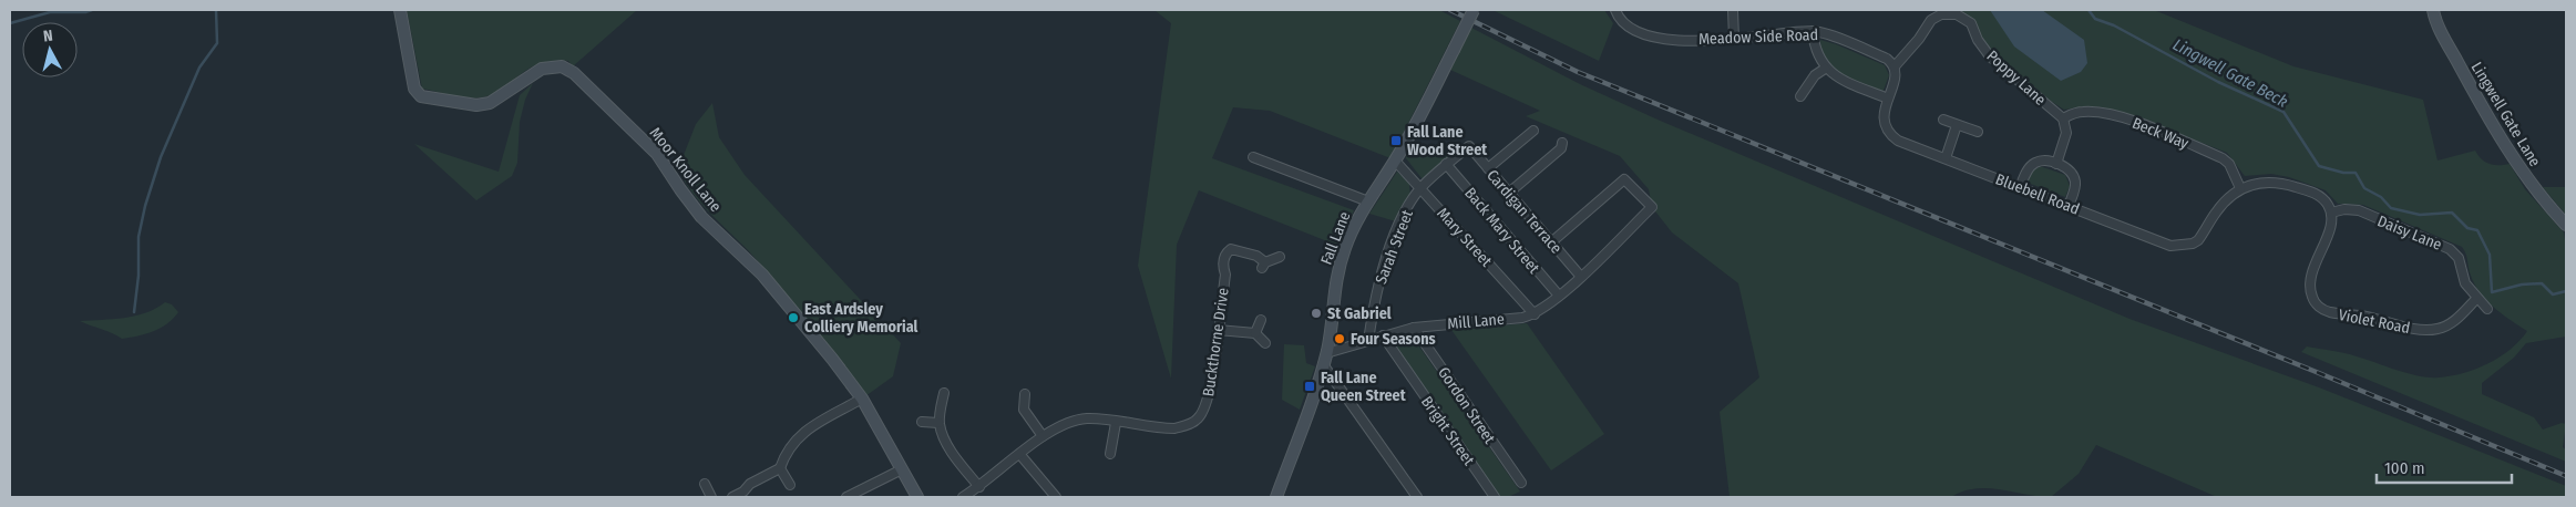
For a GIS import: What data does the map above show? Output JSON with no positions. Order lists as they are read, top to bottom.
{
  "streets": {
    "street": [
      "Meadow Side Road",
      "Poppy Lane",
      "Lingwell Gate Lane",
      "Beck Way",
      "Moor Knoll Lane",
      "Bluebell Road",
      "Cardigan Terrace",
      "Back Mary Street",
      "Daisy Lane",
      "Mary Street",
      "Fall Lane",
      "Sarah Street",
      "Mill Lane",
      "Violet Road",
      "Buckthorne Drive",
      "Gordon Street",
      "Bright Street"
    ]
  },
  "crossings": [
    ["Meadow Side Road", "Poppy Lane"],
    ["Poppy Lane", "Beck Way"],
    ["Beck Way", "Bluebell Road"],
    ["Cardigan Terrace", "Sarah Street"],
    ["Cardigan Terrace", "Mill Lane"],
    ["Back Mary Street", "Sarah Street"],
    ["Back Mary Street", "Mill Lane"],
    ["Daisy Lane", "Violet Road"],
    ["Mary Street", "Fall Lane"],
    ["Mary Street", "Sarah Street"],
    ["Mary Street", "Mill Lane"],
    ["Fall Lane", "Mill Lane"],
    ["Sarah Street", "Mill Lane"],
    ["Mill Lane", "Gordon Street"],
    ["Mill Lane", "Bright Street"]
  ],
  "water": ["Lingwell Gate Beck"],
  "places": {
    "transit": ["Fall Lane Wood Street", "Fall Lane Queen Street"],
    "other": ["St Gabriel", "East Ardsley Colliery Memorial", "Four Seasons"]
  },
  "scale_bar": "100 m",
  "north": "top"
}
